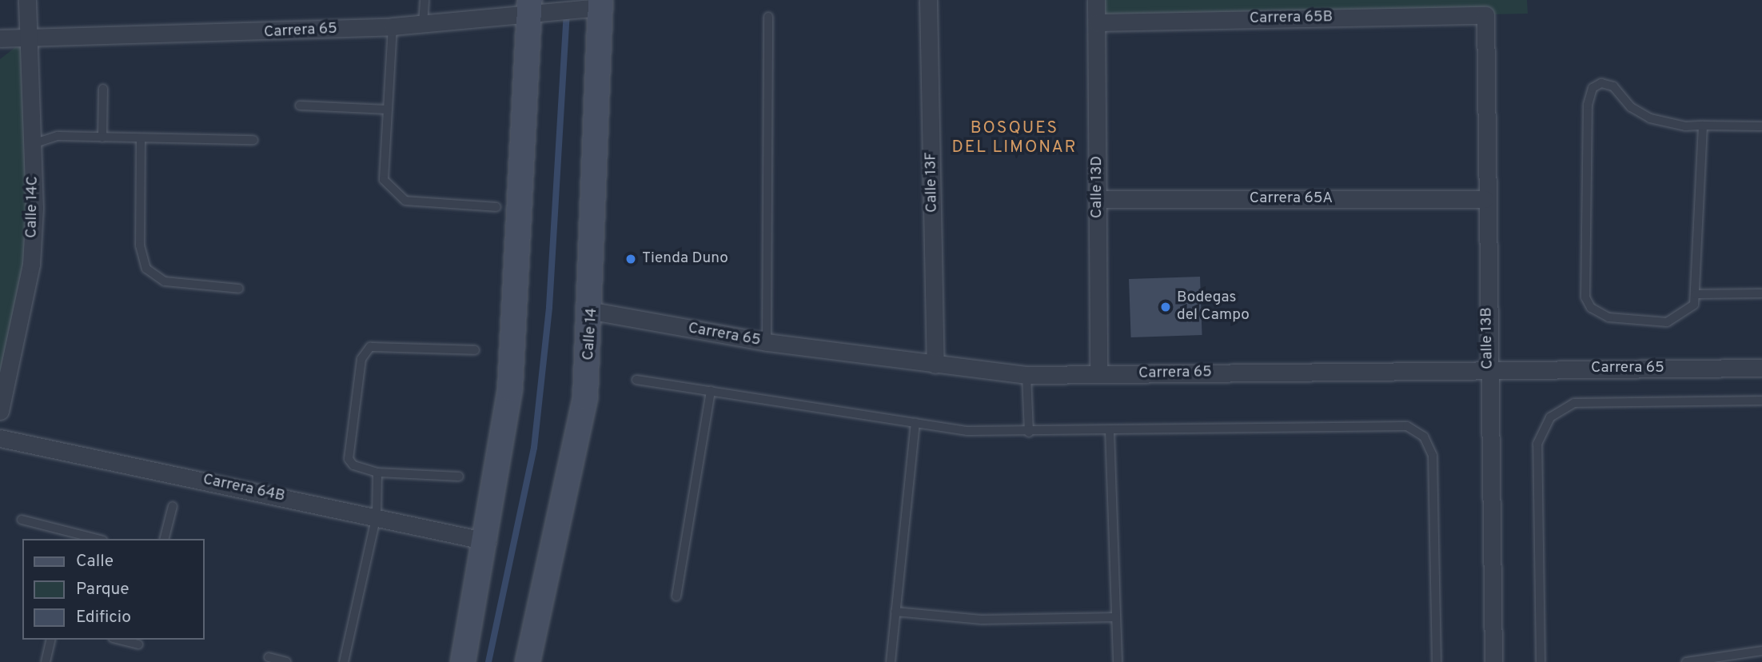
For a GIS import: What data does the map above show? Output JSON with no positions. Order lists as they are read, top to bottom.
{
  "streets": {
    "street": [
      "Carrera 65B",
      "Carrera 65",
      "Calle 13F",
      "Calle 13D",
      "Carrera 65A",
      "Calle 14C",
      "Calle 14",
      "Calle 13B",
      "Carrera 64B"
    ]
  },
  "crossings": [
    ["Carrera 65B", "Calle 13D"],
    ["Carrera 65B", "Calle 13B"],
    ["Carrera 65", "Calle 13F"],
    ["Carrera 65", "Calle 13D"],
    ["Carrera 65", "Calle 14C"],
    ["Carrera 65", "Calle 14"],
    ["Carrera 65", "Calle 13B"],
    ["Calle 13D", "Carrera 65A"],
    ["Carrera 65A", "Calle 13B"]
  ],
  "districts": ["BOSQUES DEL LIMONAR"],
  "places": ["Tienda Duno", "Bodegas del Campo"],
  "legend": ["Calle", "Parque", "Edificio"]
}
